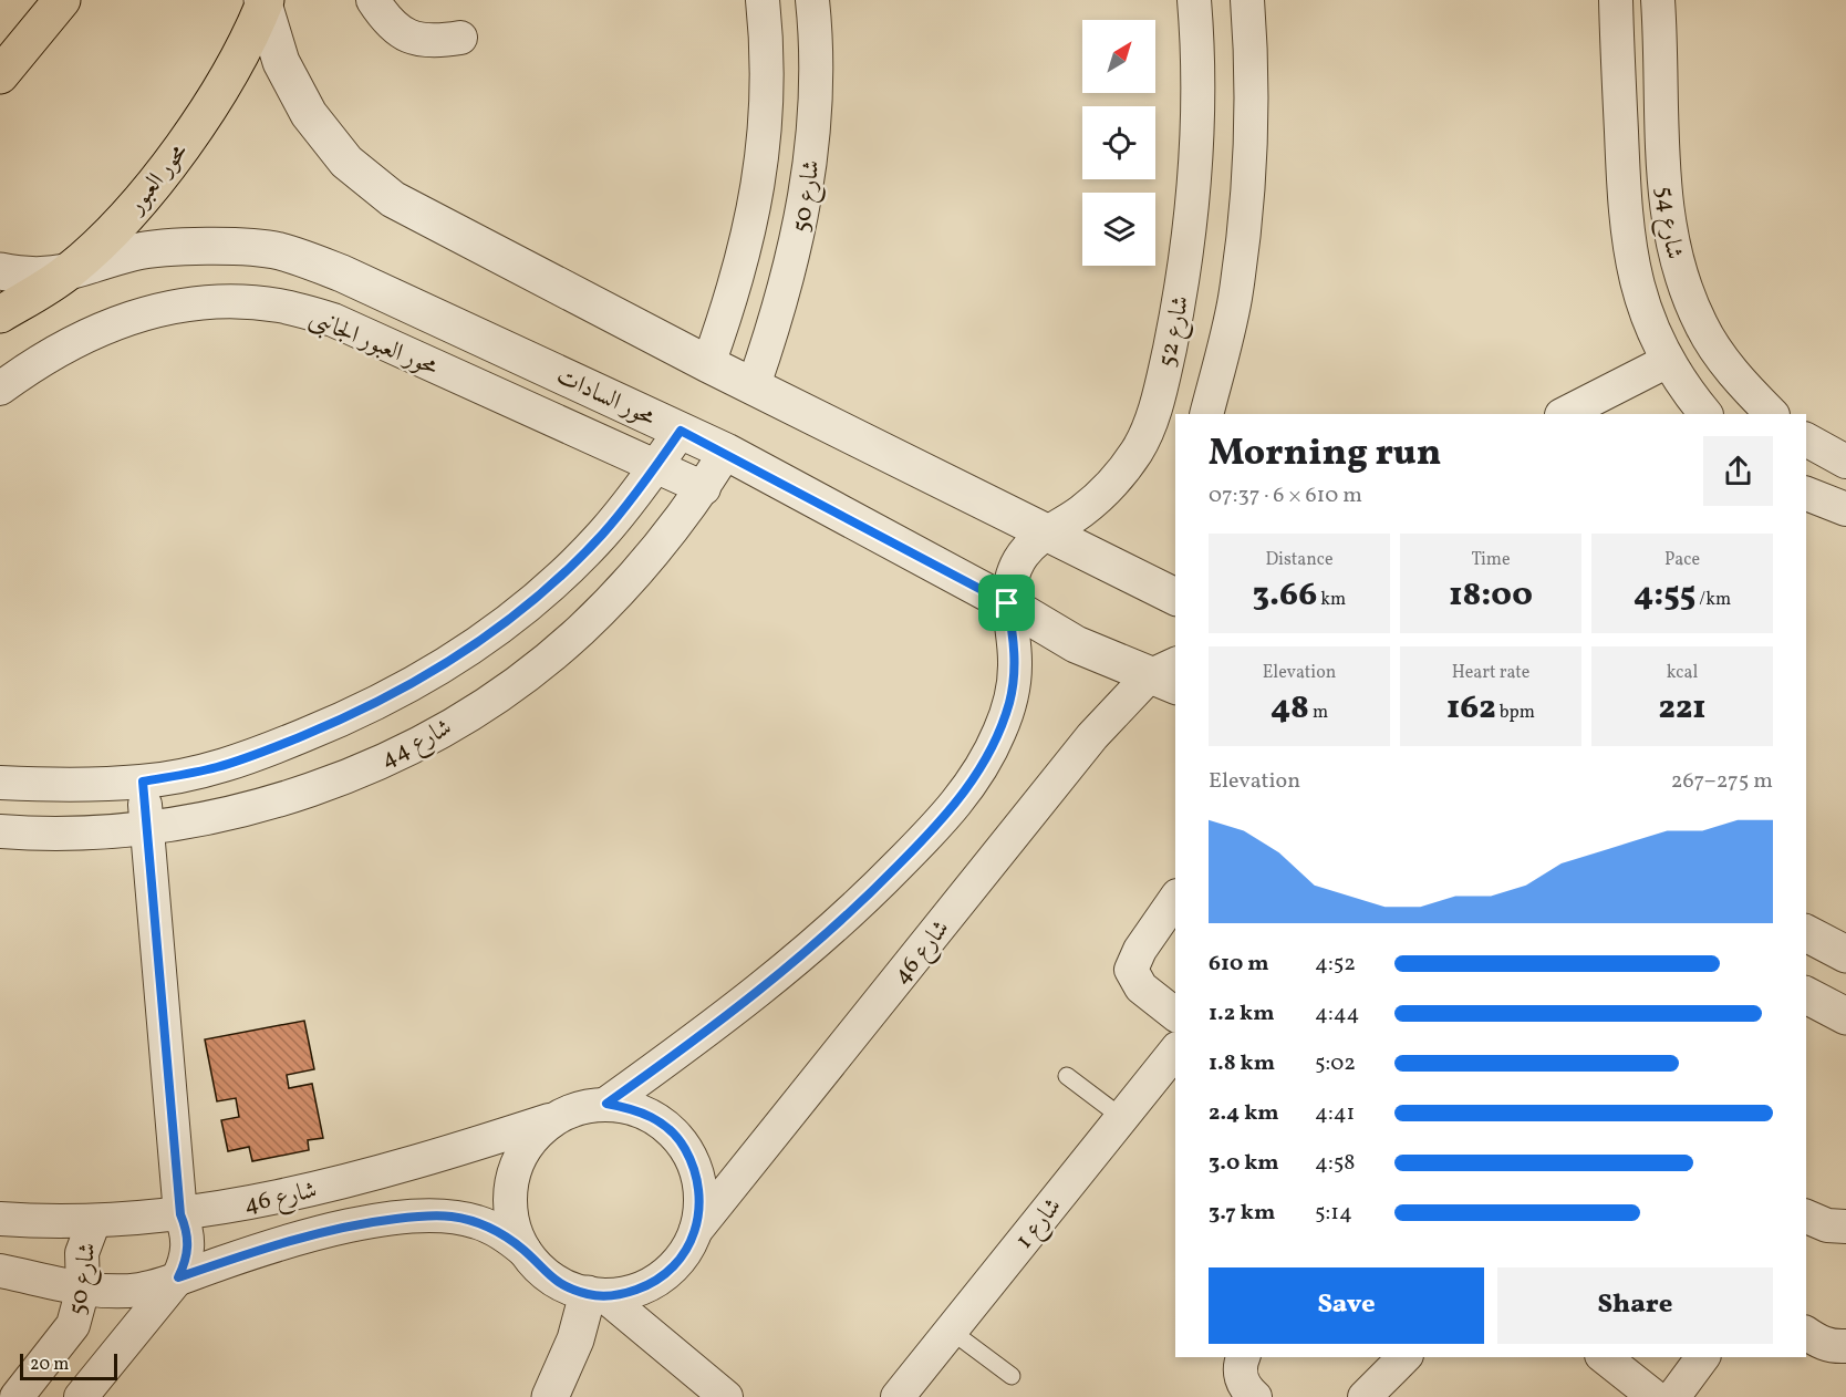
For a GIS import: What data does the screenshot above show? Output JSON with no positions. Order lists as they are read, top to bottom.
{
  "streets": {
    "highway": ["محور العبور"],
    "street": [
      "شارع 50",
      "شارع 54",
      "شارع 52",
      "محور العبور الجانبى",
      "محور السادات",
      "شارع 44",
      "شارع 46",
      "شارع 1"
    ]
  },
  "crossings": [
    ["محور العبور", "محور السادات"],
    ["شارع 50", "شارع 46"],
    ["شارع 52", "محور السادات"],
    ["محور العبور الجانبى", "شارع 44"],
    ["محور السادات", "شارع 44"],
    ["محور السادات", "شارع 46"]
  ],
  "scale_bar": "20 m",
  "north": "top right",
  "page": {
    "heading": ["Morning run", "07:37 · 6 × 610 m"],
    "stats": [
      ["Distance", "3.66 km"],
      ["Time", "18:00"],
      ["Pace", "4:55 /km"],
      ["Elevation", "48 m"],
      ["Heart rate", "162 bpm"],
      ["kcal", "221"]
    ],
    "chart": ["Elevation", "267–275 m"],
    "list": [
      {
        "name": "610 m",
        "note": "4:52"
      },
      {
        "name": "1.2 km",
        "note": "4:44"
      },
      {
        "name": "1.8 km",
        "note": "5:02"
      },
      {
        "name": "2.4 km",
        "note": "4:41"
      },
      {
        "name": "3.0 km",
        "note": "4:58"
      },
      {
        "name": "3.7 km",
        "note": "5:14"
      }
    ],
    "buttons": ["Save", "Share"],
    "scale": "20 m"
  }
}
